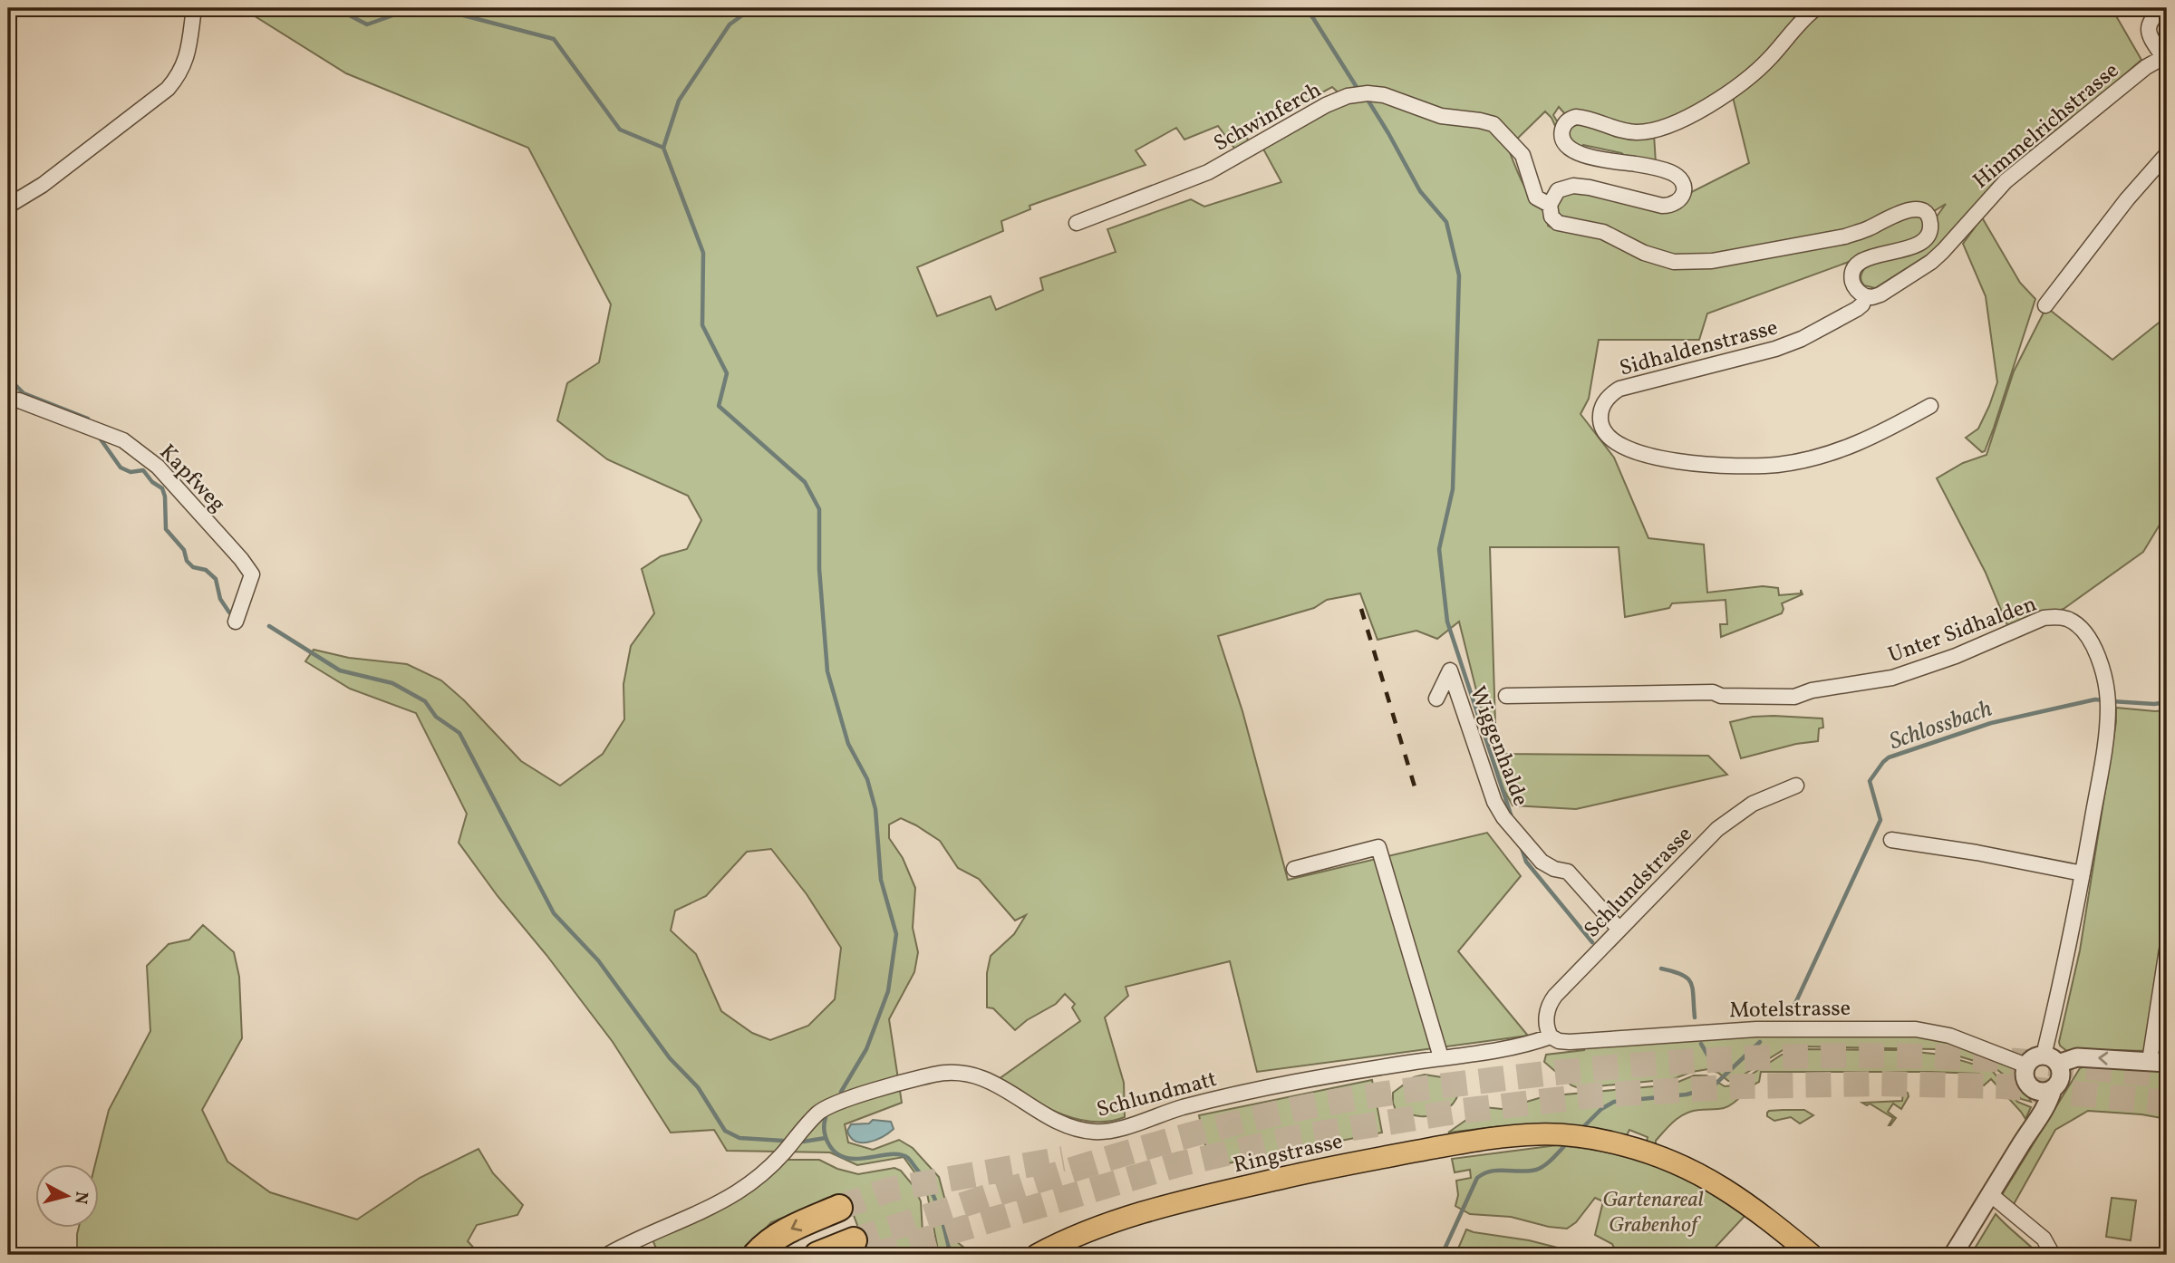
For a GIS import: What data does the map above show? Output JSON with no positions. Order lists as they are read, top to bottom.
{
  "streets": {
    "main road": ["Ringstrasse"],
    "street": [
      "Schwinferch",
      "Himmelrichstrasse",
      "Sidhaldenstrasse",
      "Kapfweg",
      "Unter Sidhalden",
      "Wiggenhalde",
      "Schlundstrasse",
      "Motelstrasse",
      "Schlundmatt"
    ]
  },
  "crossings": [
    ["Schwinferch", "Himmelrichstrasse"],
    ["Schwinferch", "Sidhaldenstrasse"],
    ["Himmelrichstrasse", "Sidhaldenstrasse"],
    ["Wiggenhalde", "Schlundstrasse"],
    ["Schlundstrasse", "Motelstrasse"],
    ["Schlundstrasse", "Schlundmatt"],
    ["Motelstrasse", "Schlundmatt"]
  ],
  "water": ["Schlossbach"],
  "parks": ["Gartenareal Grabenhof"],
  "north": "right"
}
